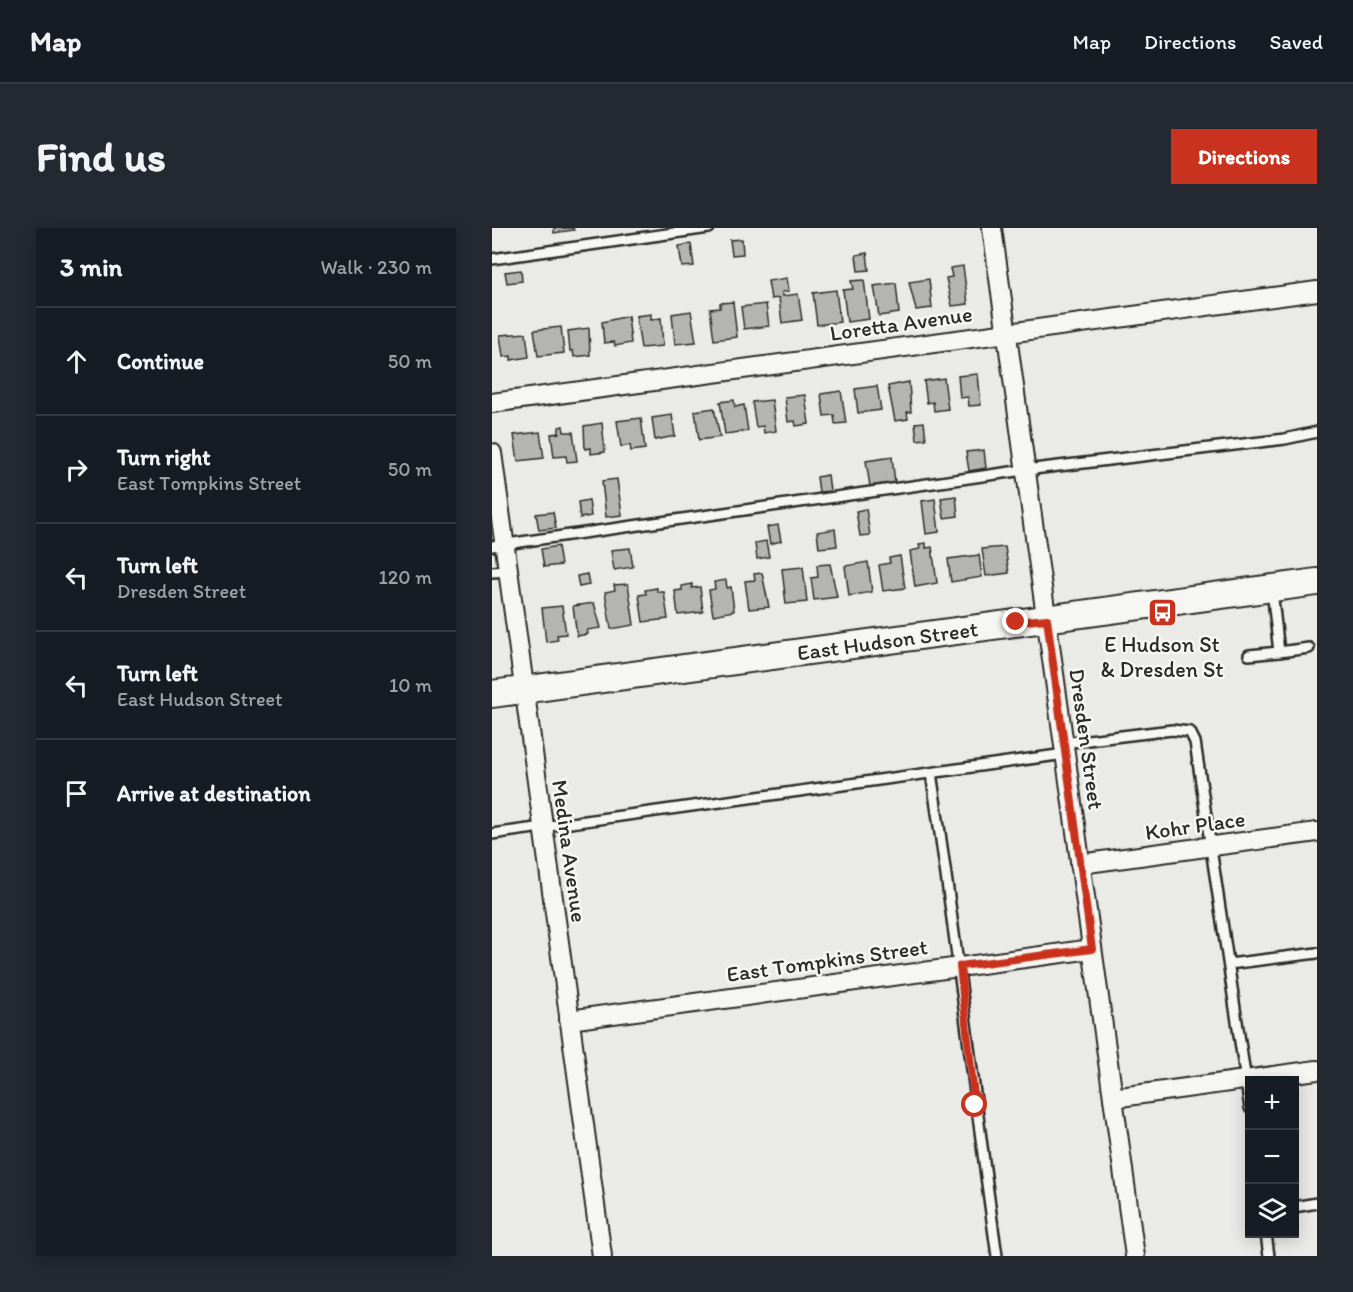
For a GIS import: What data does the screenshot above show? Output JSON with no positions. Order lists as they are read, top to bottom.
{
  "streets": {
    "main road": ["East Hudson Street"],
    "street": [
      "Loretta Avenue",
      "Dresden Street",
      "Kohr Place",
      "Medina Avenue",
      "East Tompkins Street"
    ]
  },
  "crossings": [
    ["Loretta Avenue", "Dresden Street"],
    ["East Hudson Street", "Dresden Street"],
    ["East Hudson Street", "Medina Avenue"],
    ["Dresden Street", "Kohr Place"],
    ["Dresden Street", "East Tompkins Street"],
    ["Medina Avenue", "East Tompkins Street"]
  ],
  "places": {
    "bus stop": ["E Hudson St & Dresden St"]
  },
  "page": {
    "header": "Map",
    "nav": ["Map", "Directions", "Saved"],
    "buttons": "Directions",
    "title": "Find us",
    "heading": ["3 min", "Walk · 230 m"],
    "list": [
      ["Continue", "50 m"],
      ["Turn right", "East Tompkins Street", "50 m"],
      ["Turn left", "Dresden Street", "120 m"],
      ["Turn left", "East Hudson Street", "10 m"],
      "Arrive at destination"
    ],
    "map_buttons": ["+", "−"]
  }
}
